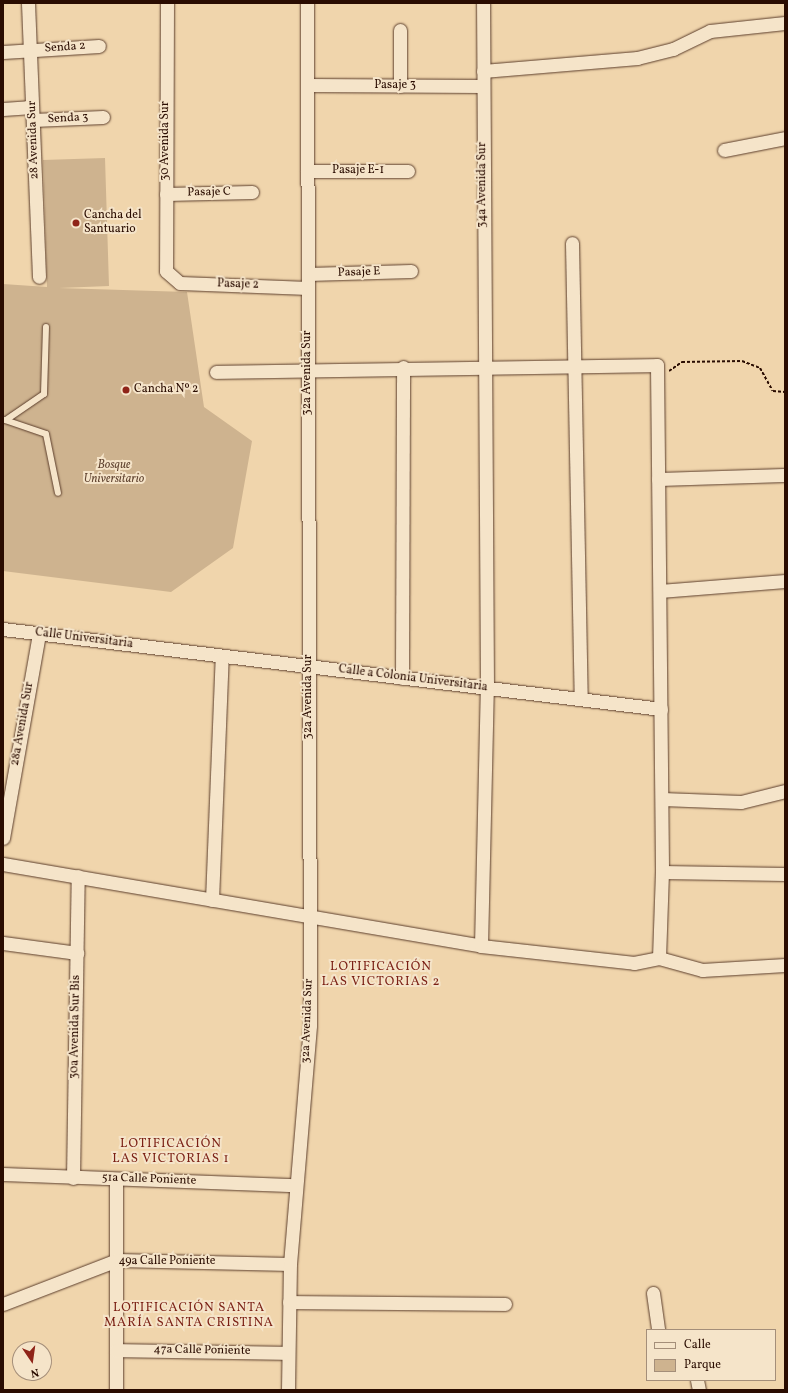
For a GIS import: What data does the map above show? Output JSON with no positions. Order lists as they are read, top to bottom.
{
  "streets": {
    "street": [
      "Senda 2",
      "Pasaje 3",
      "Senda 3",
      "28 Avenida Sur",
      "30 Avenida Sur",
      "Pasaje E-1",
      "34a Avenida Sur",
      "Pasaje C",
      "Pasaje E",
      "Pasaje 2",
      "32a Avenida Sur",
      "Calle Universitaria",
      "Calle a Colonia Universitaria",
      "28a Avenida Sur",
      "30a Avenida Sur Bis",
      "51a Calle Poniente",
      "49a Calle Poniente",
      "47a Calle Poniente"
    ]
  },
  "crossings": [
    ["Senda 2", "28 Avenida Sur"],
    ["Pasaje 3", "34a Avenida Sur"],
    ["Pasaje 3", "32a Avenida Sur"],
    ["Senda 3", "28 Avenida Sur"],
    ["30 Avenida Sur", "Pasaje C"],
    ["30 Avenida Sur", "Pasaje 2"],
    ["Pasaje E-1", "32a Avenida Sur"],
    ["34a Avenida Sur", "Calle a Colonia Universitaria"],
    ["Pasaje E", "32a Avenida Sur"],
    ["Pasaje 2", "32a Avenida Sur"],
    ["32a Avenida Sur", "Calle a Colonia Universitaria"],
    ["32a Avenida Sur", "51a Calle Poniente"],
    ["32a Avenida Sur", "49a Calle Poniente"],
    ["32a Avenida Sur", "47a Calle Poniente"],
    ["Calle Universitaria", "Calle a Colonia Universitaria"],
    ["Calle Universitaria", "28a Avenida Sur"],
    ["30a Avenida Sur Bis", "51a Calle Poniente"]
  ],
  "districts": ["LOTIFICACIÓN LAS VICTORIAS 2", "LOTIFICACIÓN LAS VICTORIAS 1", "LOTIFICACIÓN SANTA MARÍA SANTA CRISTINA"],
  "parks": ["Bosque Universitario"],
  "places": ["Cancha del Santuario", "Cancha Nº 2"],
  "legend": ["Calle", "Parque"],
  "north": "bottom"
}
